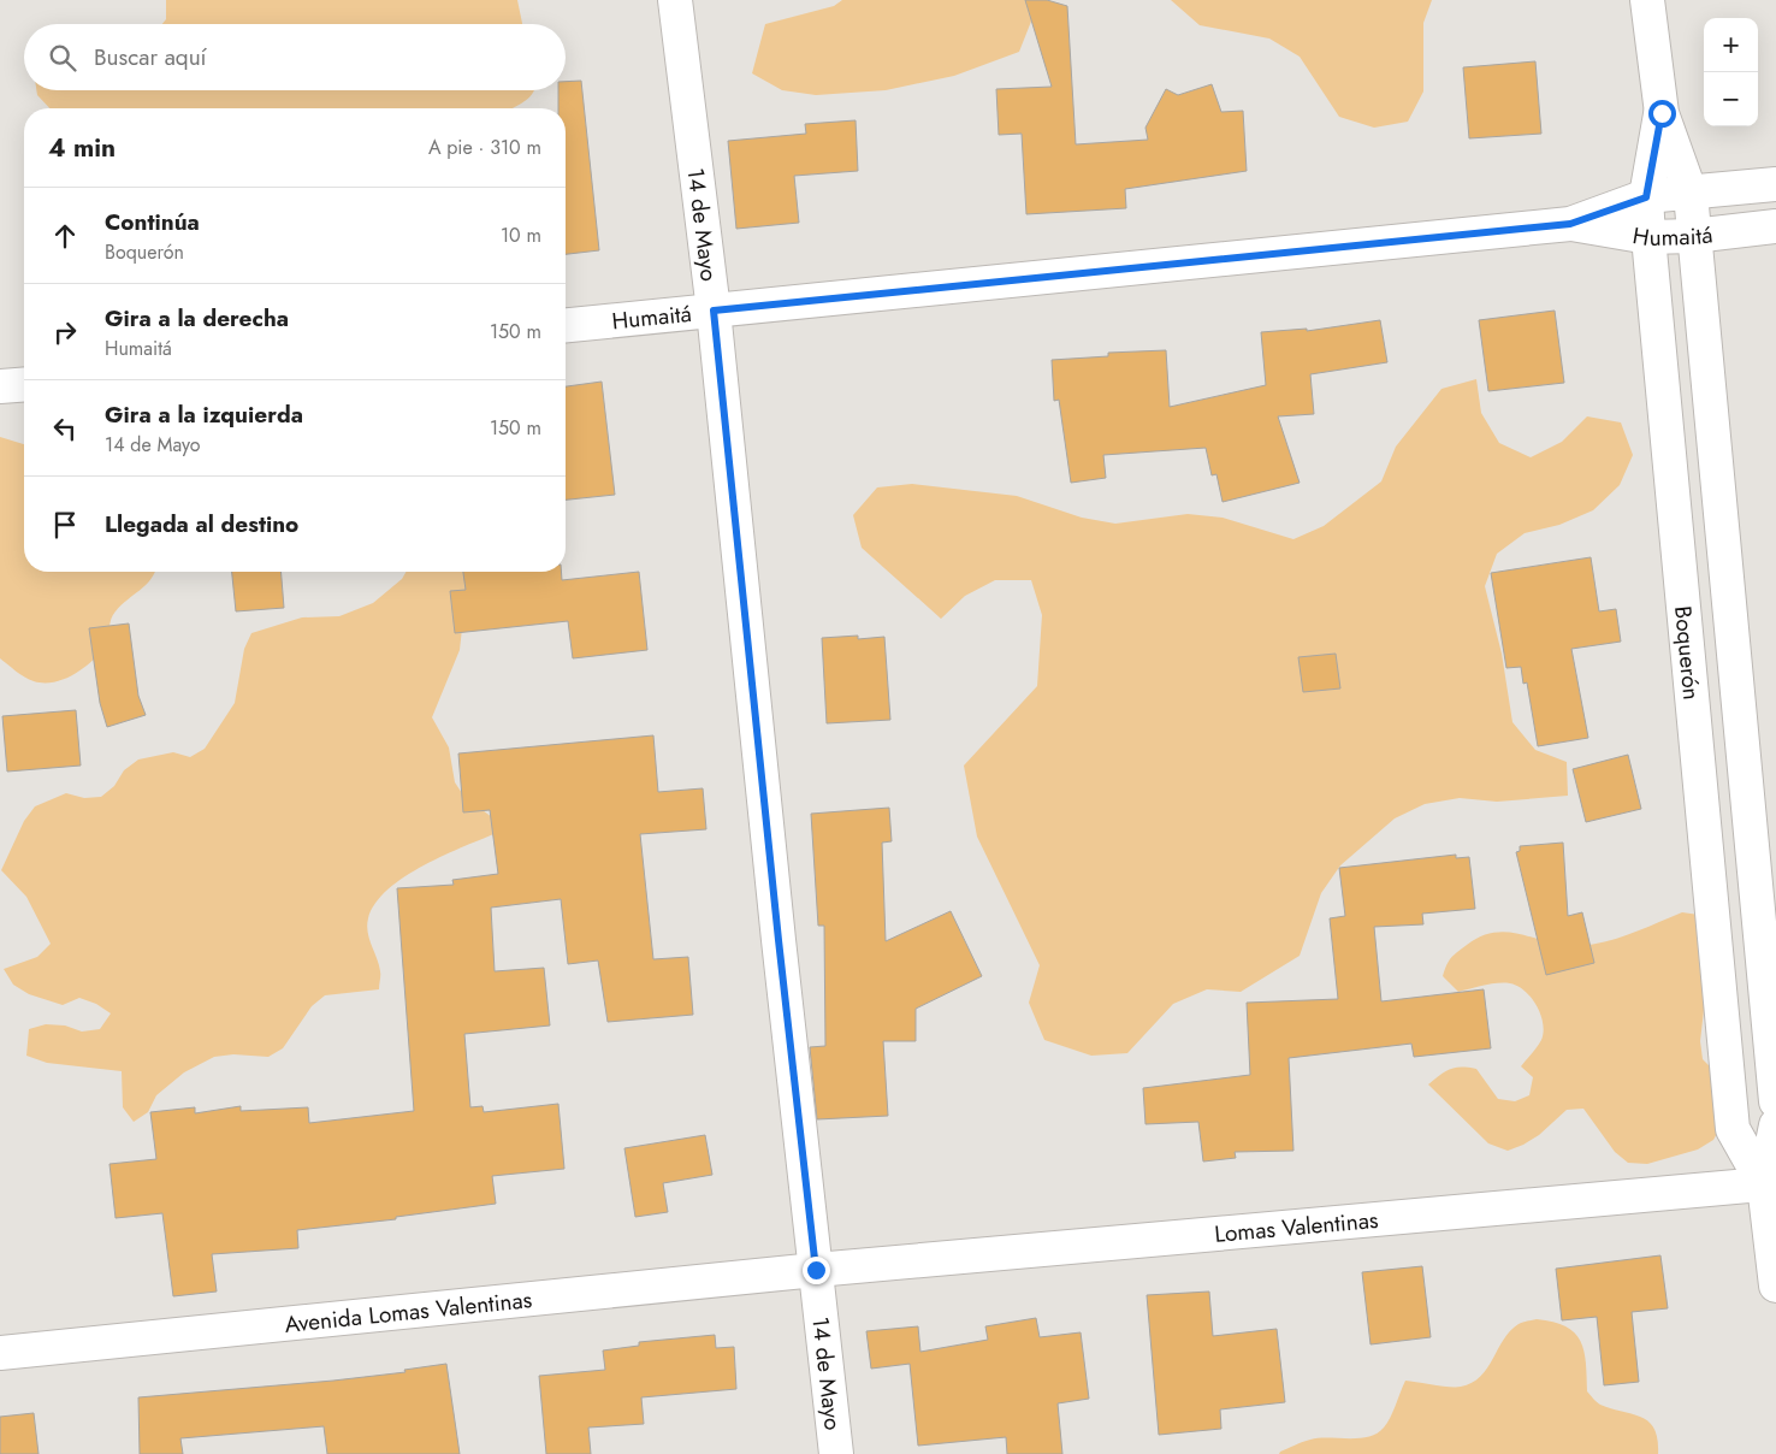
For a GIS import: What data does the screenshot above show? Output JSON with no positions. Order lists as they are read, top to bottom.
{
  "streets": {
    "street": [
      "14 de Mayo",
      "Humaitá",
      "Boquerón",
      "Lomas Valentinas",
      "Avenida Lomas Valentinas"
    ]
  },
  "crossings": [
    ["14 de Mayo", "Humaitá"],
    ["14 de Mayo", "Lomas Valentinas"],
    ["14 de Mayo", "Avenida Lomas Valentinas"],
    ["Humaitá", "Boquerón"],
    ["Boquerón", "Lomas Valentinas"],
    ["Lomas Valentinas", "Avenida Lomas Valentinas"]
  ],
  "page": {
    "map_buttons": ["+", "−"],
    "search": "Buscar aquí",
    "heading": ["4 min", "A pie · 310 m"],
    "list": [
      ["Continúa", "Boquerón", "10 m"],
      ["Gira a la derecha", "Humaitá", "150 m"],
      ["Gira a la izquierda", "14 de Mayo", "150 m"],
      "Llegada al destino"
    ]
  }
}
